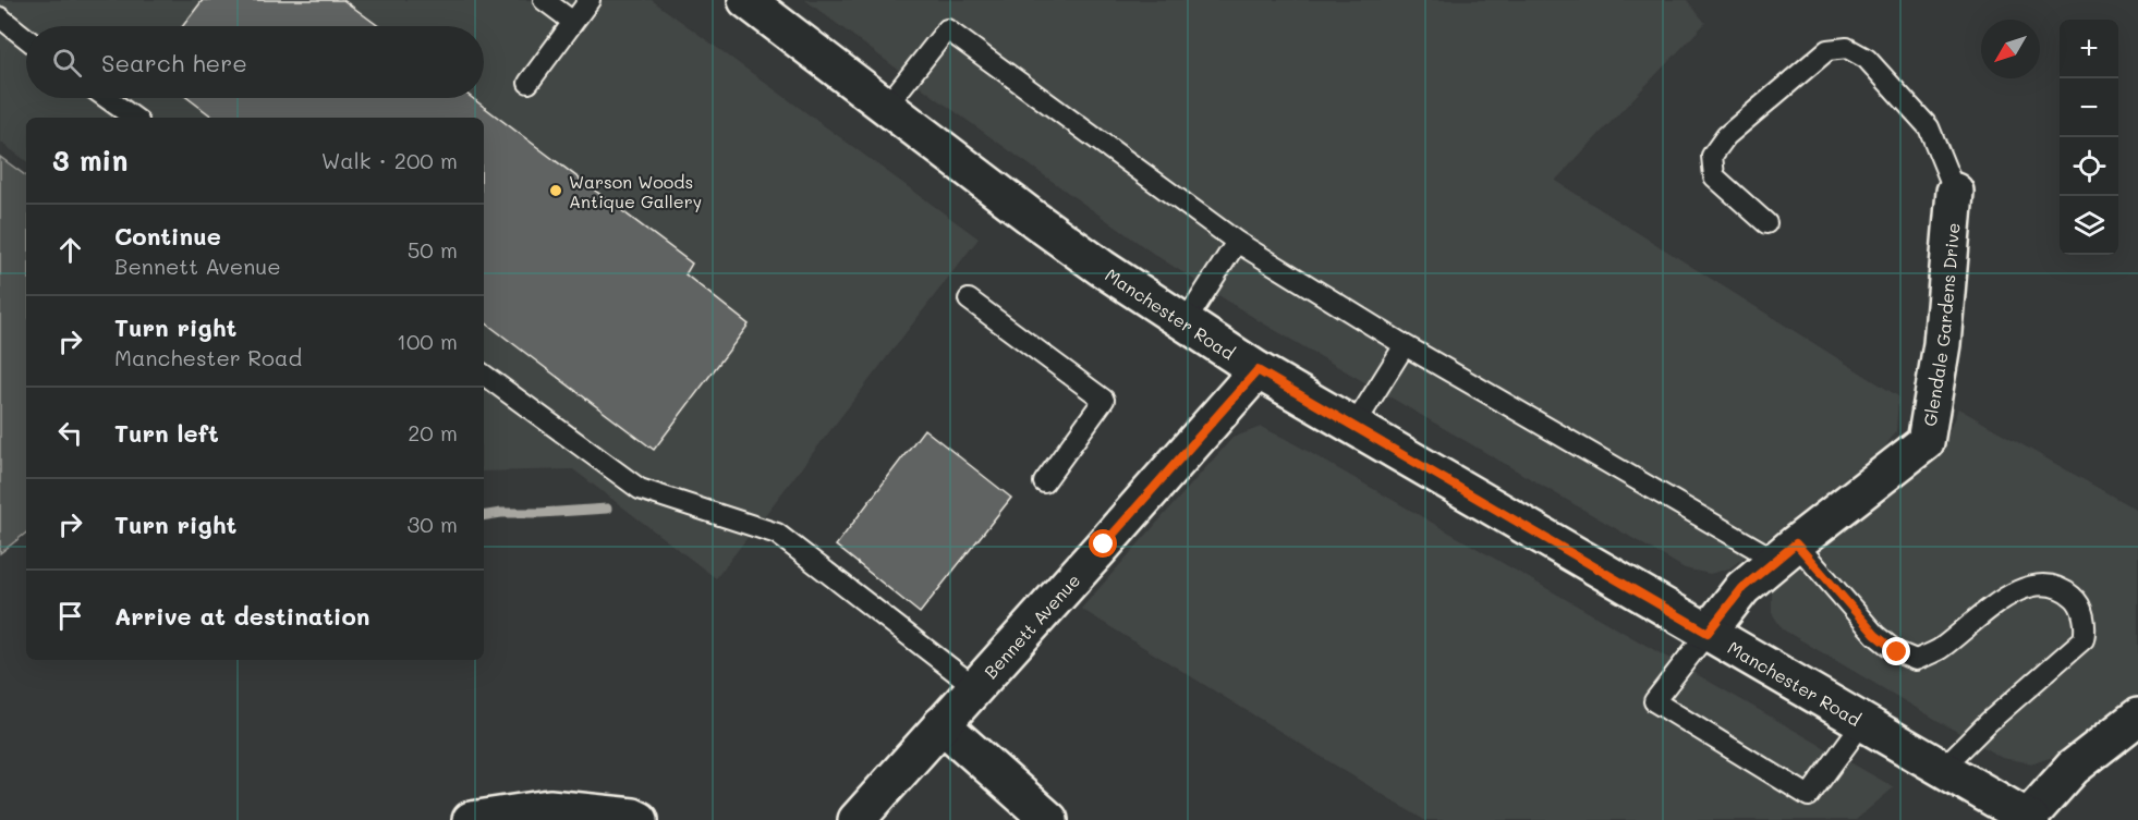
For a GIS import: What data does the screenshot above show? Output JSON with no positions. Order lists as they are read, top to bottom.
{
  "streets": {
    "street": ["Manchester Road", "Glendale Gardens Drive", "Bennett Avenue"]
  },
  "crossings": [
    ["Manchester Road", "Glendale Gardens Drive"],
    ["Manchester Road", "Bennett Avenue"]
  ],
  "places": ["Warson Woods Antique Gallery"],
  "north": "bottom left",
  "page": {
    "map_buttons": ["+", "−"],
    "search": "Search here",
    "heading": ["3 min", "Walk · 200 m"],
    "list": [
      ["Continue", "Bennett Avenue", "50 m"],
      ["Turn right", "Manchester Road", "100 m"],
      ["Turn left", "20 m"],
      ["Turn right", "30 m"],
      "Arrive at destination"
    ]
  }
}
